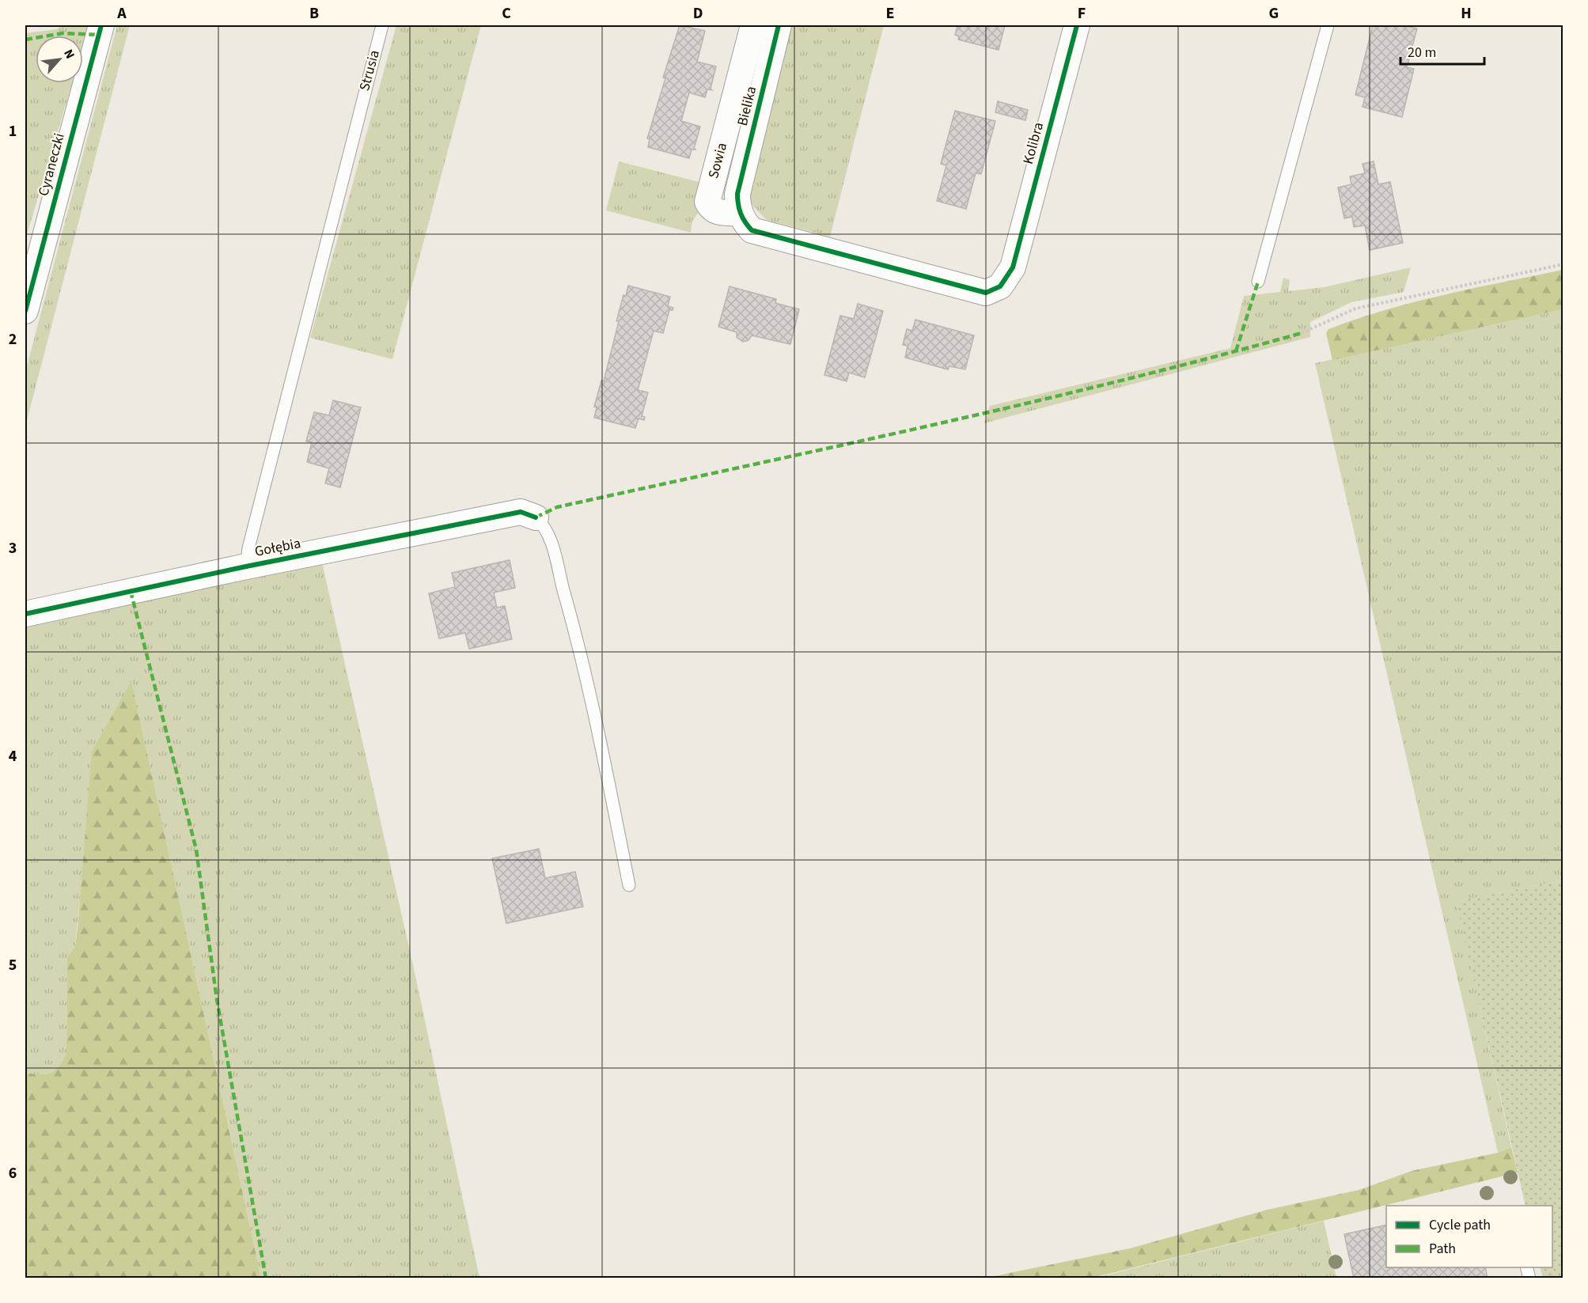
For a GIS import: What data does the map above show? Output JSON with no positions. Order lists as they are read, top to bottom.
{
  "streets": {
    "street": [
      "Bielika",
      "Kolibra",
      "Sowia",
      "Cyraneczki",
      "Gołębia"
    ],
    "lane": ["Strusia"]
  },
  "crossings": [
    ["Strusia", "Gołębia"],
    ["Bielika", "Kolibra"],
    ["Bielika", "Sowia"],
    ["Kolibra", "Sowia"]
  ],
  "legend": ["Cycle path", "Path"],
  "scale_bar": "20 m",
  "north": "top right",
  "grid": {
    "columns": [
      "A",
      "B",
      "C",
      "D",
      "E",
      "F",
      "G",
      "H"
    ],
    "rows": [
      "1",
      "2",
      "3",
      "4",
      "5",
      "6"
    ]
  }
}
